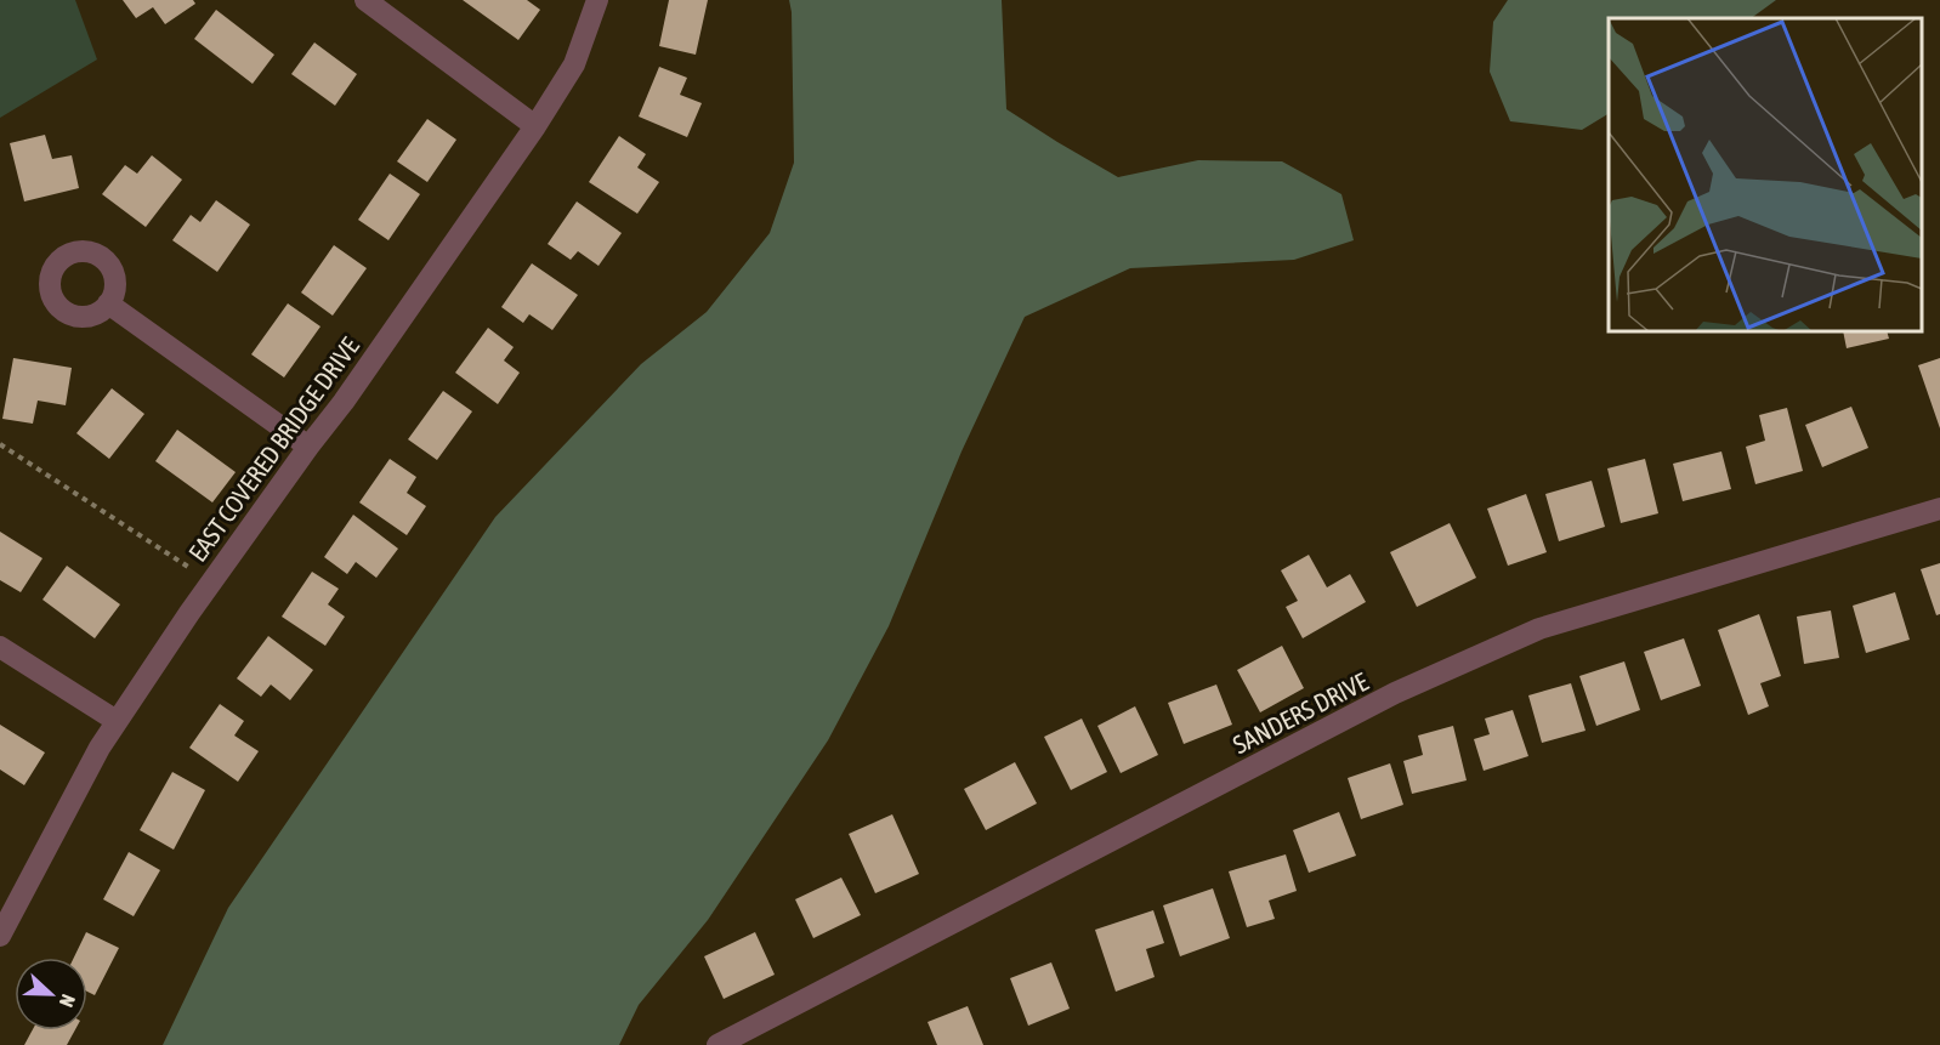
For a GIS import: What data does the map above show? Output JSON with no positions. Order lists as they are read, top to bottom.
{
  "streets": {
    "street": ["EAST COVERED BRIDGE DRIVE", "SANDERS DRIVE"]
  },
  "north": "right"
}
